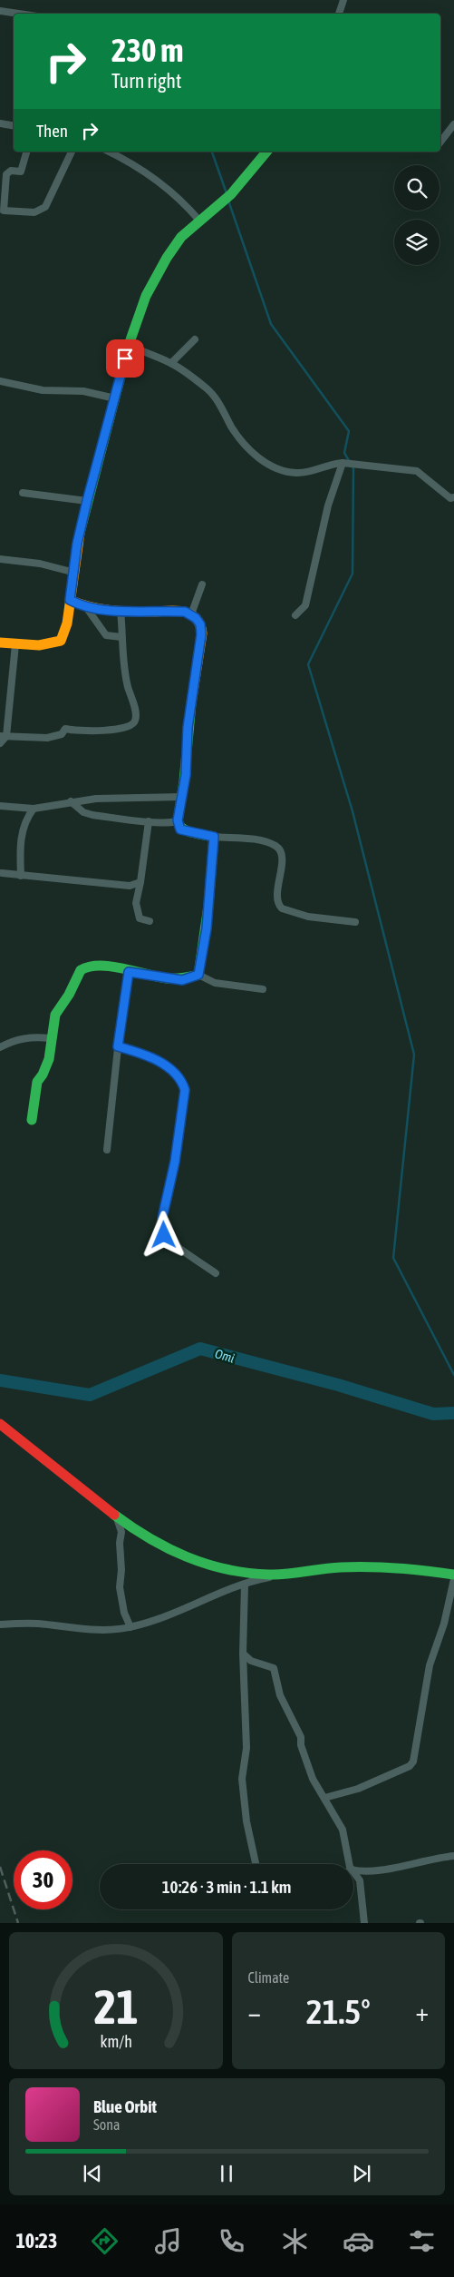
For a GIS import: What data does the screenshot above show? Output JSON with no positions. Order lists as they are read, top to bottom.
{
  "water": ["Omi"],
  "page": {
    "turn": ["230 m", "Turn right"],
    "then": "Then",
    "limit": "30",
    "trip": "10:26 · 3 min · 1.1 km",
    "tile": "Climate",
    "heat": ["−", "21.5°", "+"],
    "song": ["Blue Orbit", "Sona"],
    "tabs": "10:23",
    "gauge": ["21", "km/h"]
  }
}
